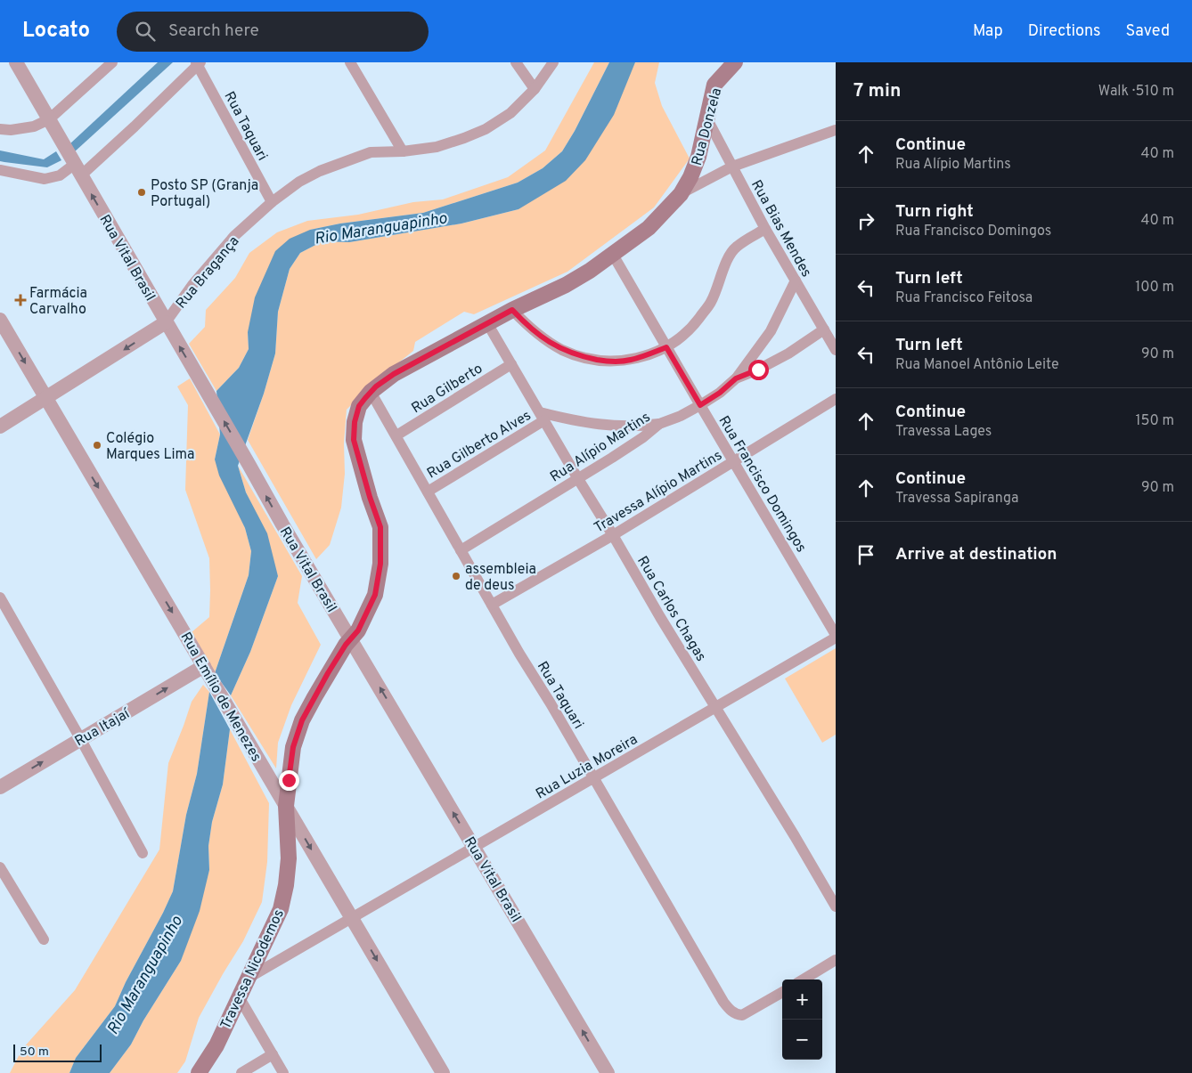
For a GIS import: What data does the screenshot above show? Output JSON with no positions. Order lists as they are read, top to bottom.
{
  "streets": {
    "main road": ["Rua Donzela", "Travessa Nicodemos"],
    "street": [
      "Rua Taquari",
      "Rua Bias Mendes",
      "Rua Vital Brasil",
      "Rua Bragança",
      "Rua Gilberto",
      "Rua Gilberto Alves",
      "Rua Alípio Martins",
      "Rua Francisco Domingos",
      "Travessa Alípio Martins",
      "Rua Carlos Chagas",
      "Rua Emílio de Menezes",
      "Rua Itajaí",
      "Rua Luzia Moreira"
    ]
  },
  "crossings": [
    ["Rua Taquari", "Rua Donzela"],
    ["Rua Taquari", "Rua Bragança"],
    ["Rua Taquari", "Rua Gilberto"],
    ["Rua Taquari", "Rua Gilberto Alves"],
    ["Rua Taquari", "Rua Alípio Martins"],
    ["Rua Taquari", "Travessa Alípio Martins"],
    ["Rua Taquari", "Rua Luzia Moreira"],
    ["Rua Taquari", "Travessa Nicodemos"],
    ["Rua Donzela", "Rua Bias Mendes"],
    ["Rua Donzela", "Rua Francisco Domingos"],
    ["Rua Donzela", "Rua Carlos Chagas"],
    ["Rua Donzela", "Travessa Nicodemos"],
    ["Rua Bias Mendes", "Rua Alípio Martins"],
    ["Rua Vital Brasil", "Rua Bragança"],
    ["Rua Vital Brasil", "Rua Luzia Moreira"],
    ["Rua Vital Brasil", "Travessa Nicodemos"],
    ["Rua Bragança", "Rua Emílio de Menezes"],
    ["Rua Gilberto", "Rua Carlos Chagas"],
    ["Rua Gilberto Alves", "Rua Alípio Martins"],
    ["Rua Gilberto Alves", "Rua Carlos Chagas"],
    ["Rua Alípio Martins", "Rua Francisco Domingos"],
    ["Rua Alípio Martins", "Rua Carlos Chagas"],
    ["Rua Francisco Domingos", "Travessa Alípio Martins"],
    ["Rua Francisco Domingos", "Rua Luzia Moreira"],
    ["Travessa Alípio Martins", "Rua Carlos Chagas"],
    ["Rua Carlos Chagas", "Rua Luzia Moreira"],
    ["Rua Emílio de Menezes", "Rua Itajaí"],
    ["Rua Emílio de Menezes", "Rua Luzia Moreira"],
    ["Rua Emílio de Menezes", "Travessa Nicodemos"],
    ["Rua Luzia Moreira", "Travessa Nicodemos"]
  ],
  "one_way": ["Rua Vital Brasil", "Rua Emílio de Menezes", "Rua Itajaí"],
  "water": ["Rio Maranguapinho"],
  "places": {
    "other": ["Posto SP (Granja Portugal)", "Colégio Marques Lima", "assembleia de deus"],
    "health": ["Farmácia Carvalho"]
  },
  "scale_bar": "50 m",
  "page": {
    "header": "Locato",
    "search": "Search here",
    "nav": ["Map", "Directions", "Saved"],
    "heading": ["7 min", "Walk · 510 m"],
    "list": [
      ["Continue", "Rua Alípio Martins", "40 m"],
      ["Turn right", "Rua Francisco Domingos", "40 m"],
      ["Turn left", "Rua Francisco Feitosa", "100 m"],
      ["Turn left", "Rua Manoel Antônio Leite", "90 m"],
      ["Continue", "Travessa Lages", "150 m"],
      ["Continue", "Travessa Sapiranga", "90 m"],
      "Arrive at destination"
    ],
    "map_buttons": ["+", "−"],
    "scale": "50 m"
  }
}
